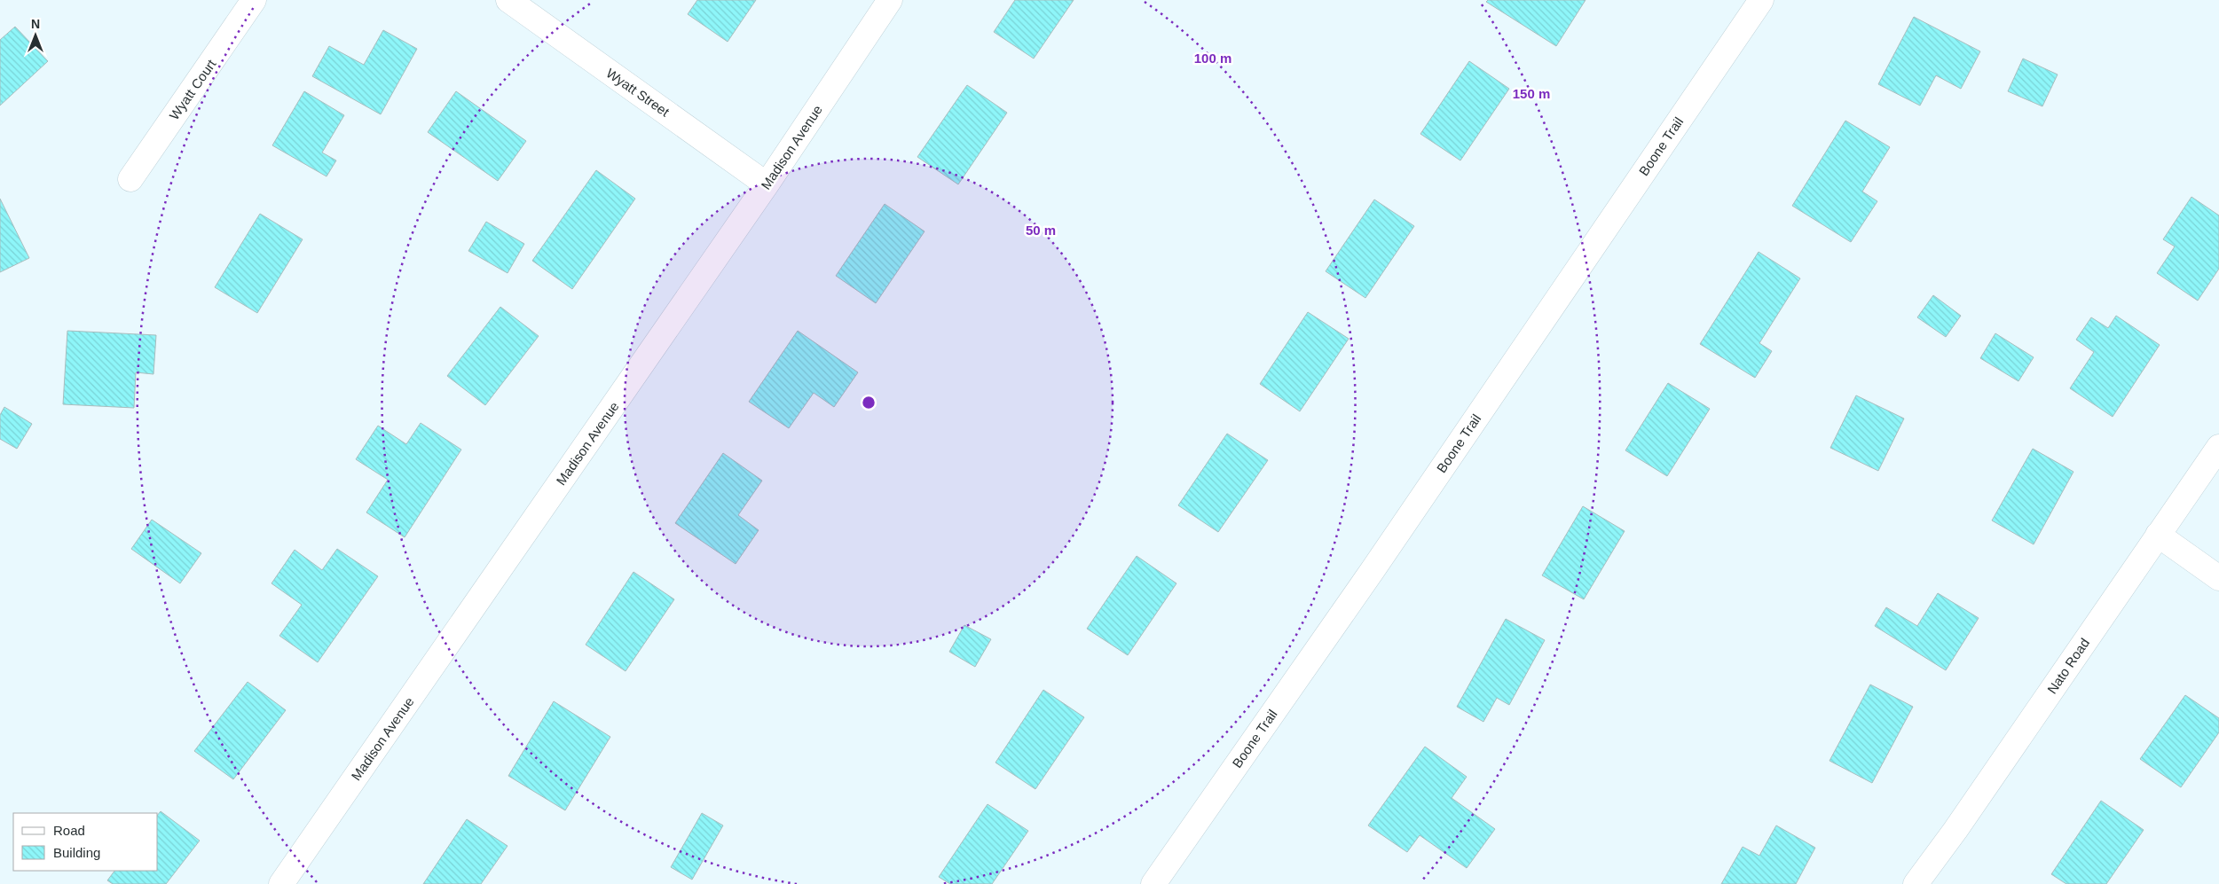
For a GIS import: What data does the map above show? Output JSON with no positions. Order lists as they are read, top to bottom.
{
  "streets": {
    "street": [
      "Wyatt Court",
      "Wyatt Street",
      "Boone Trail",
      "Madison Avenue",
      "Nato Road"
    ]
  },
  "crossings": [
    ["Wyatt Street", "Madison Avenue"]
  ],
  "legend": ["Road", "Building"],
  "north": "top",
  "rings": ["100 m", "150 m", "50 m"]
}
